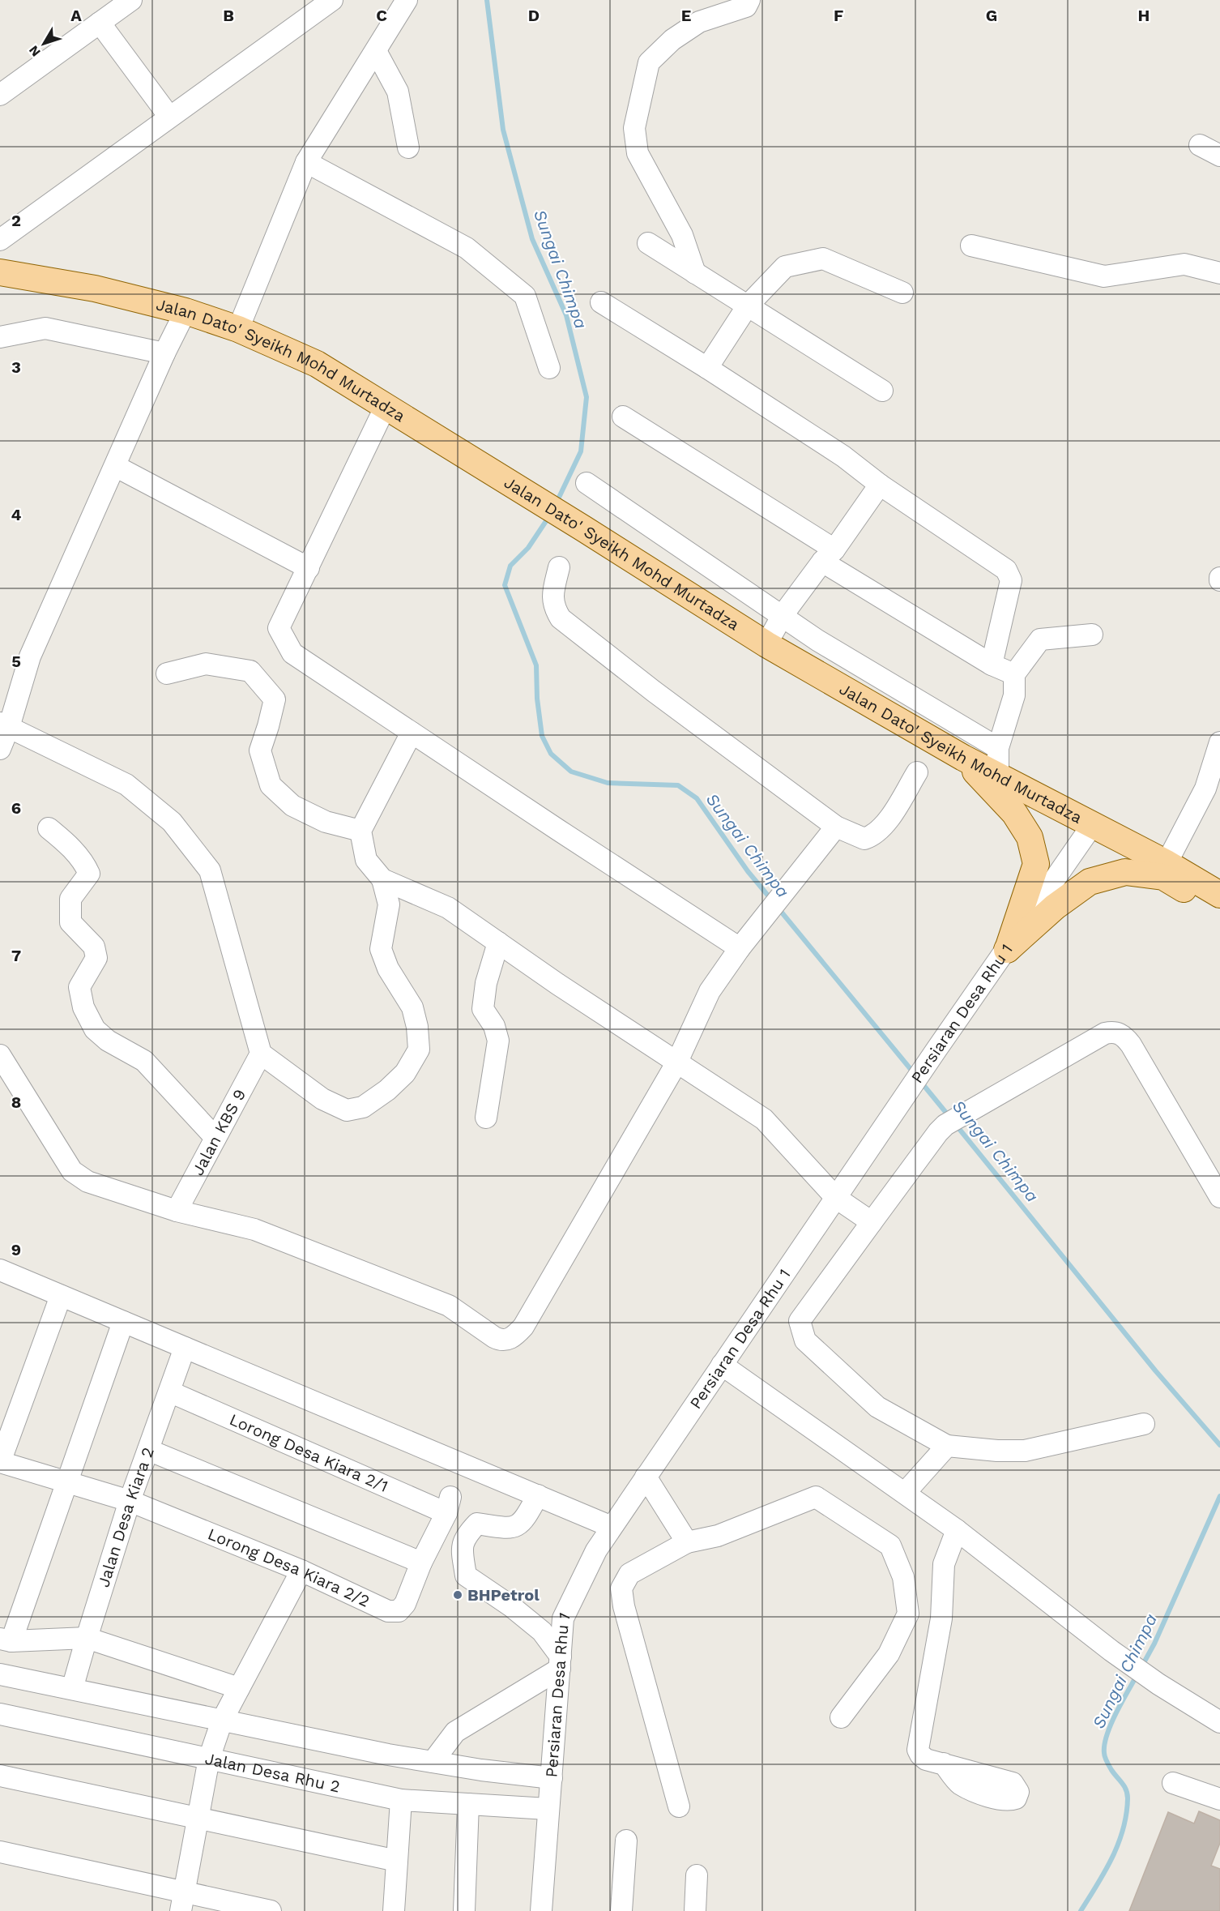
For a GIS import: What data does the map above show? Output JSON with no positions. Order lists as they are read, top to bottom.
{
  "streets": {
    "main road": ["Jalan Dato' Syeikh Mohd Murtadza"],
    "street": [
      "Persiaran Desa Rhu 1",
      "Jalan KBS 9",
      "Lorong Desa Kiara 2/1",
      "Jalan Desa Kiara 2",
      "Lorong Desa Kiara 2/2",
      "Jalan Desa Rhu 2"
    ]
  },
  "crossings": [
    ["Jalan Dato' Syeikh Mohd Murtadza", "Persiaran Desa Rhu 1"],
    ["Persiaran Desa Rhu 1", "Jalan Desa Rhu 2"],
    ["Lorong Desa Kiara 2/1", "Jalan Desa Kiara 2"],
    ["Lorong Desa Kiara 2/1", "Lorong Desa Kiara 2/2"],
    ["Jalan Desa Kiara 2", "Lorong Desa Kiara 2/2"]
  ],
  "water": ["Sungai Chimpa"],
  "places": ["BHPetrol"],
  "north": "bottom left",
  "grid": {
    "columns": [
      "A",
      "B",
      "C",
      "D",
      "E",
      "F",
      "G",
      "H"
    ],
    "rows": [
      "2",
      "3",
      "4",
      "5",
      "6",
      "7",
      "8",
      "9"
    ]
  }
}
